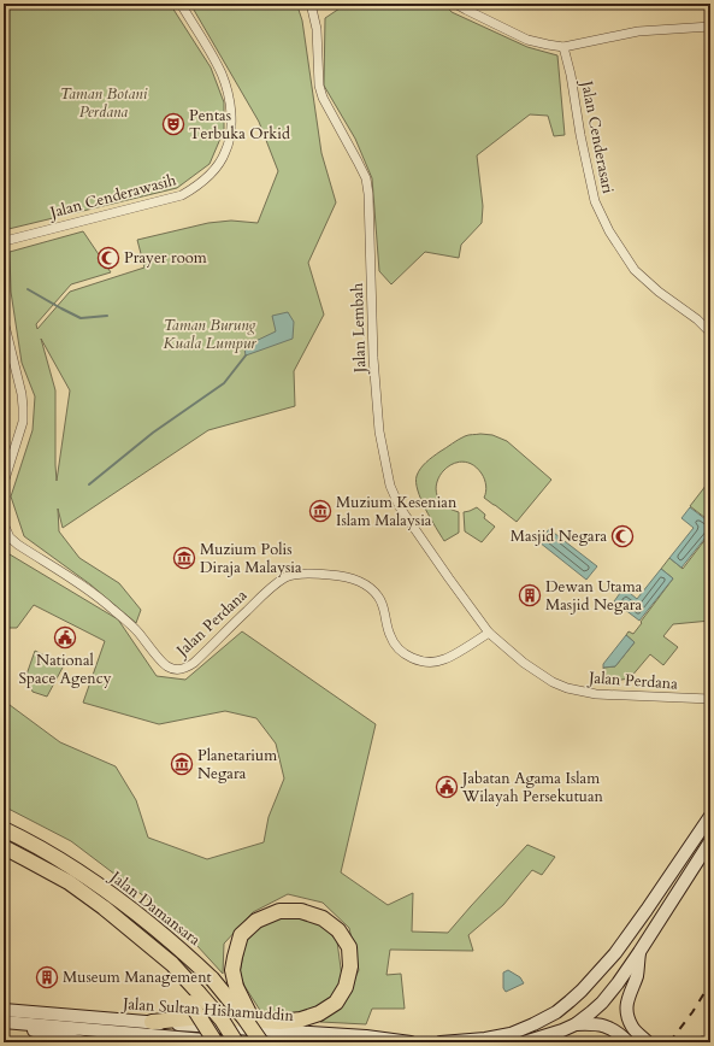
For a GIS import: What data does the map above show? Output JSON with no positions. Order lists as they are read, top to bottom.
{
  "streets": {
    "main road": ["Jalan Damansara", "Jalan Sultan Hishamuddin"],
    "street": [
      "Jalan Cenderasari",
      "Jalan Cenderawasih",
      "Jalan Lembah",
      "Jalan Perdana"
    ]
  },
  "crossings": [
    ["Jalan Lembah", "Jalan Perdana"]
  ],
  "parks": ["Taman Botani Perdana", "Taman Burung Kuala Lumpur"],
  "places": {
    "theatre": ["Pentas Terbuka Orkid"],
    "mosque": ["Prayer room", "Masjid Negara"],
    "museum": ["Muzium Kesenian Islam Malaysia", "Muzium Polis Diraja Malaysia", "Planetarium Negara"],
    "building": ["Dewan Utama Masjid Negara", "Museum Management"],
    "public building": ["National Space Agency", "Jabatan Agama Islam Wilayah Persekutuan"]
  }
}
